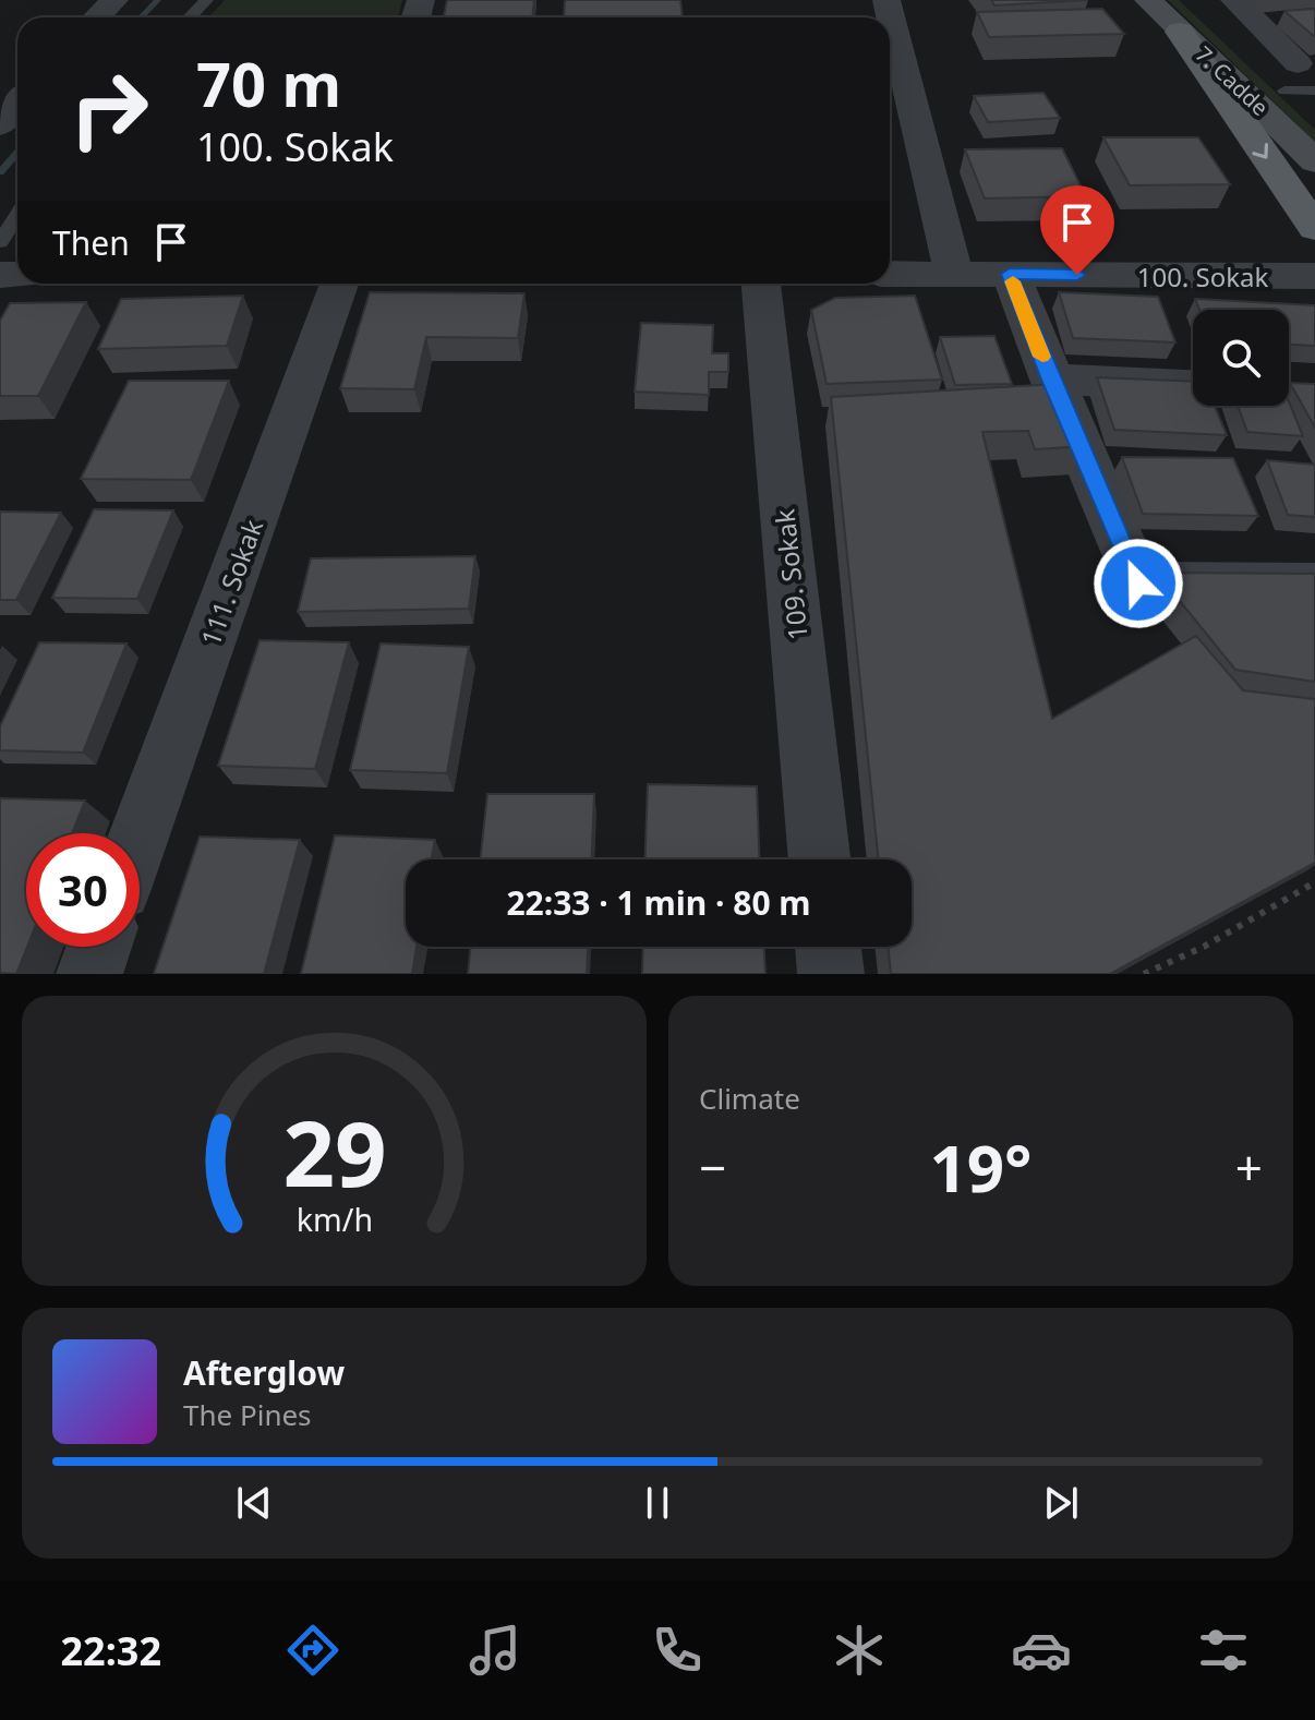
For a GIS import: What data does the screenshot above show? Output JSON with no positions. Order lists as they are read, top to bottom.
{
  "streets": {
    "main road": ["7. Cadde"],
    "street": ["100. Sokak", "109. Sokak", "111. Sokak"]
  },
  "page": {
    "turn": ["70 m", "100. Sokak"],
    "then": "Then",
    "limit": "30",
    "trip": "22:33 · 1 min · 80 m",
    "tile": "Climate",
    "heat": ["−", "19°", "+"],
    "song": ["Afterglow", "The Pines"],
    "tabs": "22:32",
    "gauge": ["29", "km/h"]
  }
}
